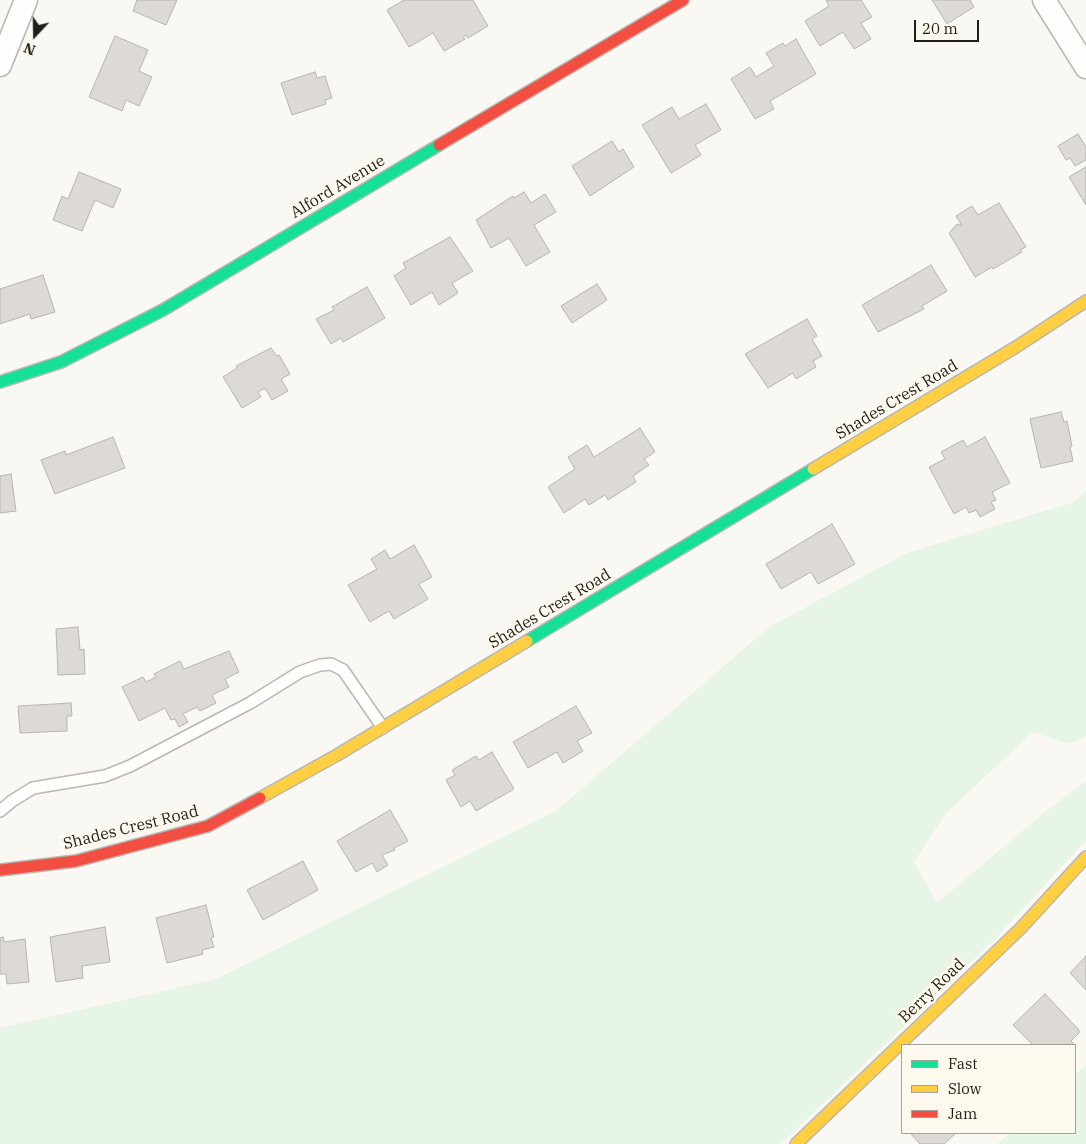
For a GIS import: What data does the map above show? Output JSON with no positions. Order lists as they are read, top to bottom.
{
  "streets": {
    "street": ["Alford Avenue", "Shades Crest Road", "Berry Road"]
  },
  "legend": ["Fast", "Slow", "Jam"],
  "scale_bar": "20 m",
  "north": "bottom"
}
